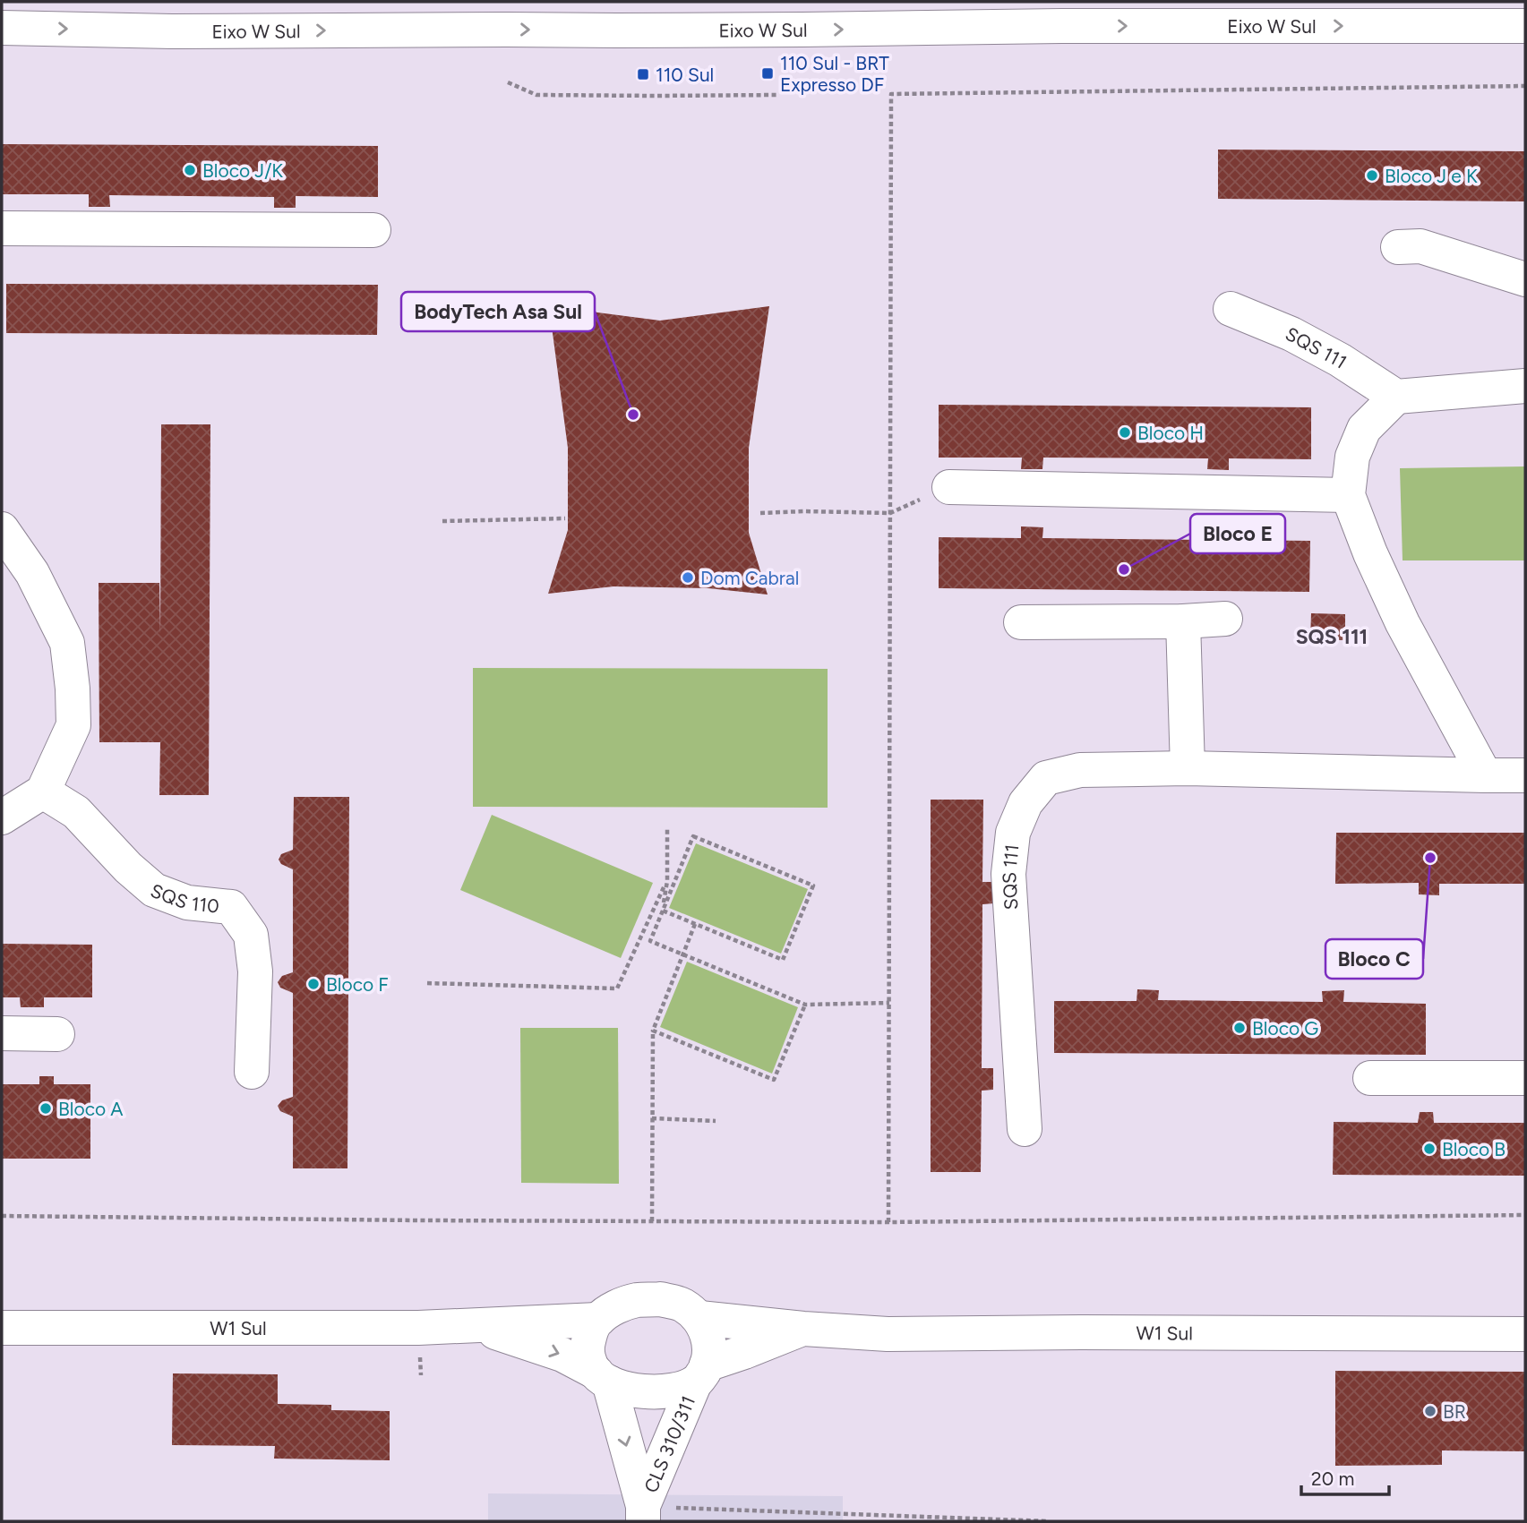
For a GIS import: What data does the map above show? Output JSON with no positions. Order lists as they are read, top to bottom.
{
  "streets": {
    "street": [
      "Eixo W Sul",
      "SQS 111",
      "SQS 110",
      "W1 Sul",
      "CLS 310/311"
    ]
  },
  "crossings": [
    ["W1 Sul", "CLS 310/311"]
  ],
  "one_way": ["CLS 310/311"],
  "districts": ["SQS 111"],
  "places": {
    "transit": ["110 Sul - BRT Expresso DF", "110 Sul"],
    "other": [
      "Bloco J/K",
      "Bloco J e K",
      "BodyTech Asa Sul",
      "Bloco H",
      "Bloco E",
      "Dom Cabral",
      "Bloco C",
      "Bloco F",
      "Bloco G",
      "Bloco A",
      "Bloco B",
      "BR"
    ]
  },
  "scale_bar": "20 m"
}
